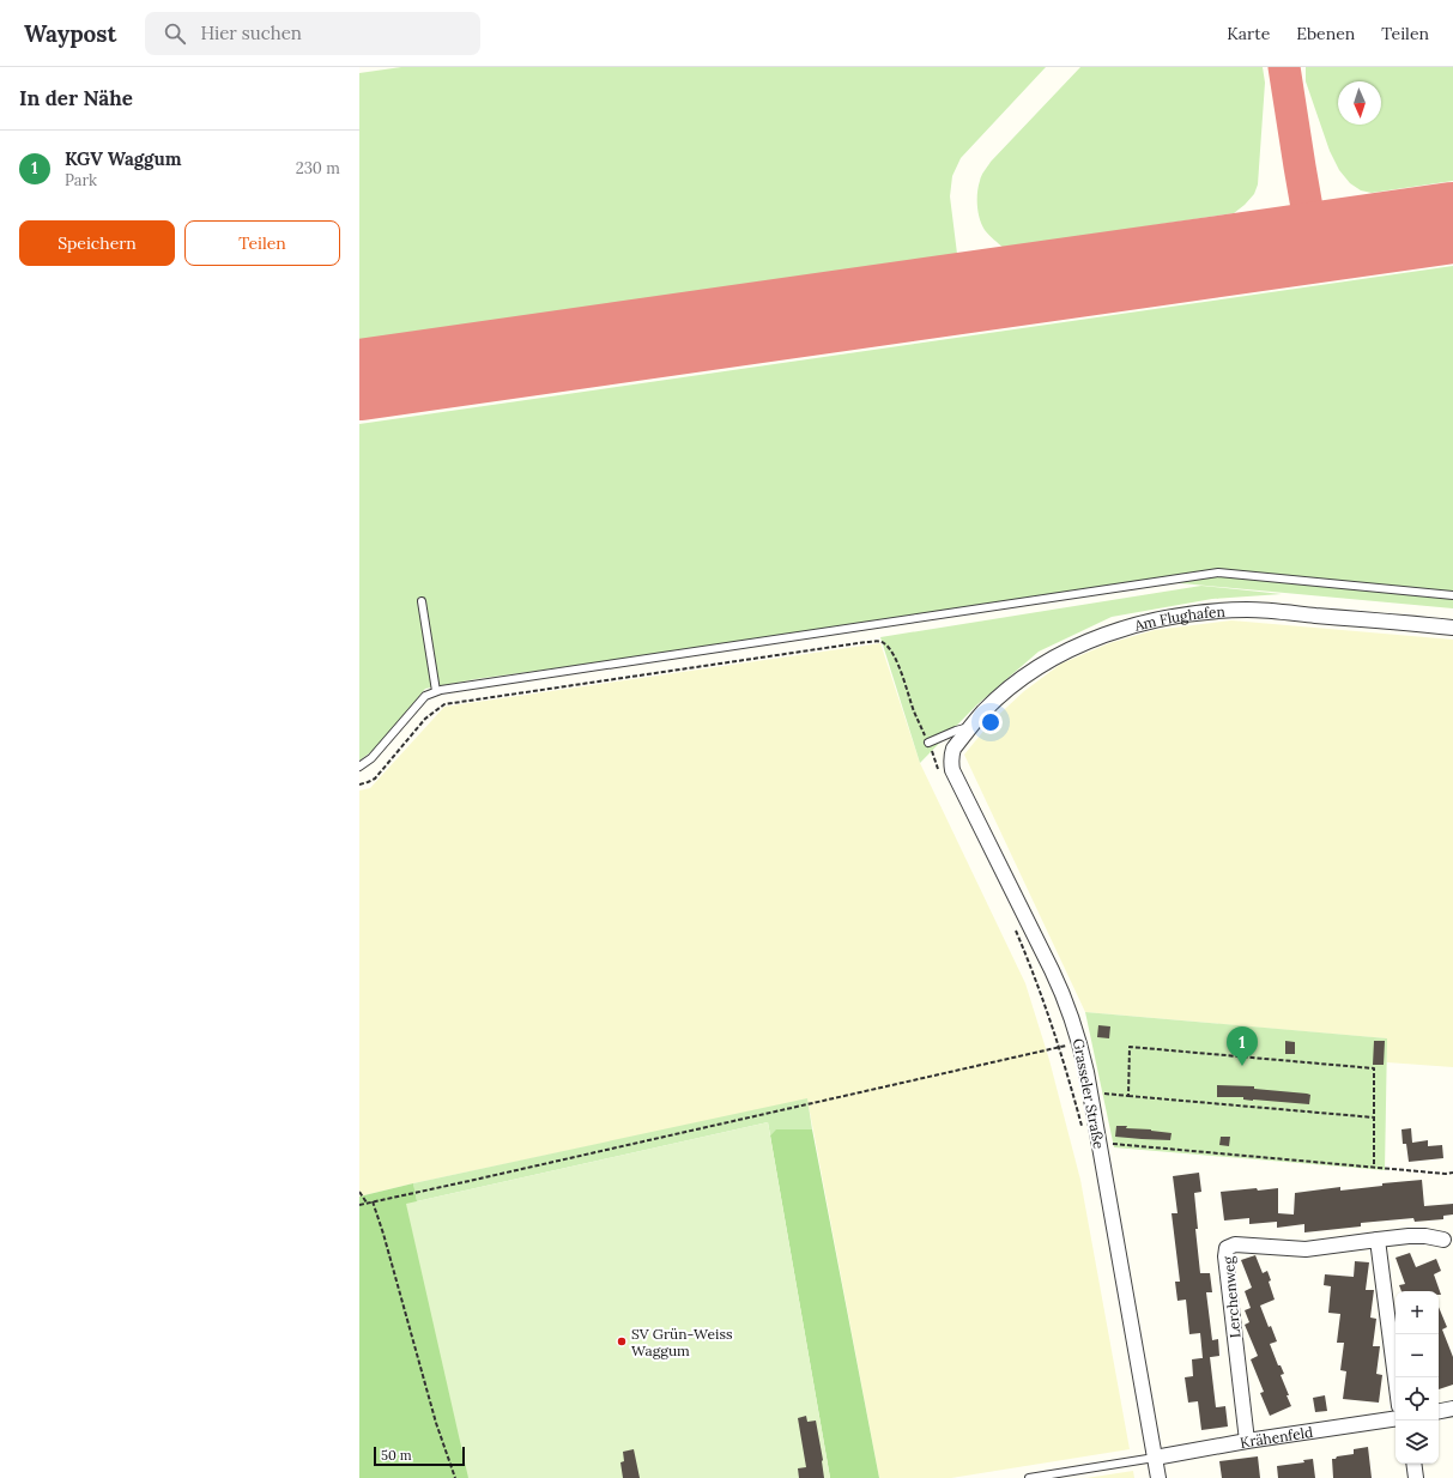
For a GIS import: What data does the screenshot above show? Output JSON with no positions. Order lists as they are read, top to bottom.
{
  "streets": {
    "street": [
      "Am Flughafen",
      "Grasseler Straße",
      "Lerchenweg",
      "Krähenfeld"
    ]
  },
  "crossings": [
    ["Am Flughafen", "Grasseler Straße"],
    ["Grasseler Straße", "Krähenfeld"],
    ["Lerchenweg", "Krähenfeld"]
  ],
  "places": ["SV Grün-Weiss Waggum"],
  "scale_bar": "50 m",
  "north": "bottom",
  "page": {
    "header": "Waypost",
    "search": "Hier suchen",
    "nav": ["Karte", "Ebenen", "Teilen"],
    "heading": "In der Nähe",
    "list": [
      {
        "mark": "1",
        "name": "KGV Waggum",
        "note": "Park",
        "value": "230 m"
      }
    ],
    "buttons": ["Speichern", "Teilen"],
    "pins": "1",
    "map_buttons": ["+", "−"],
    "scale": "50 m"
  }
}
